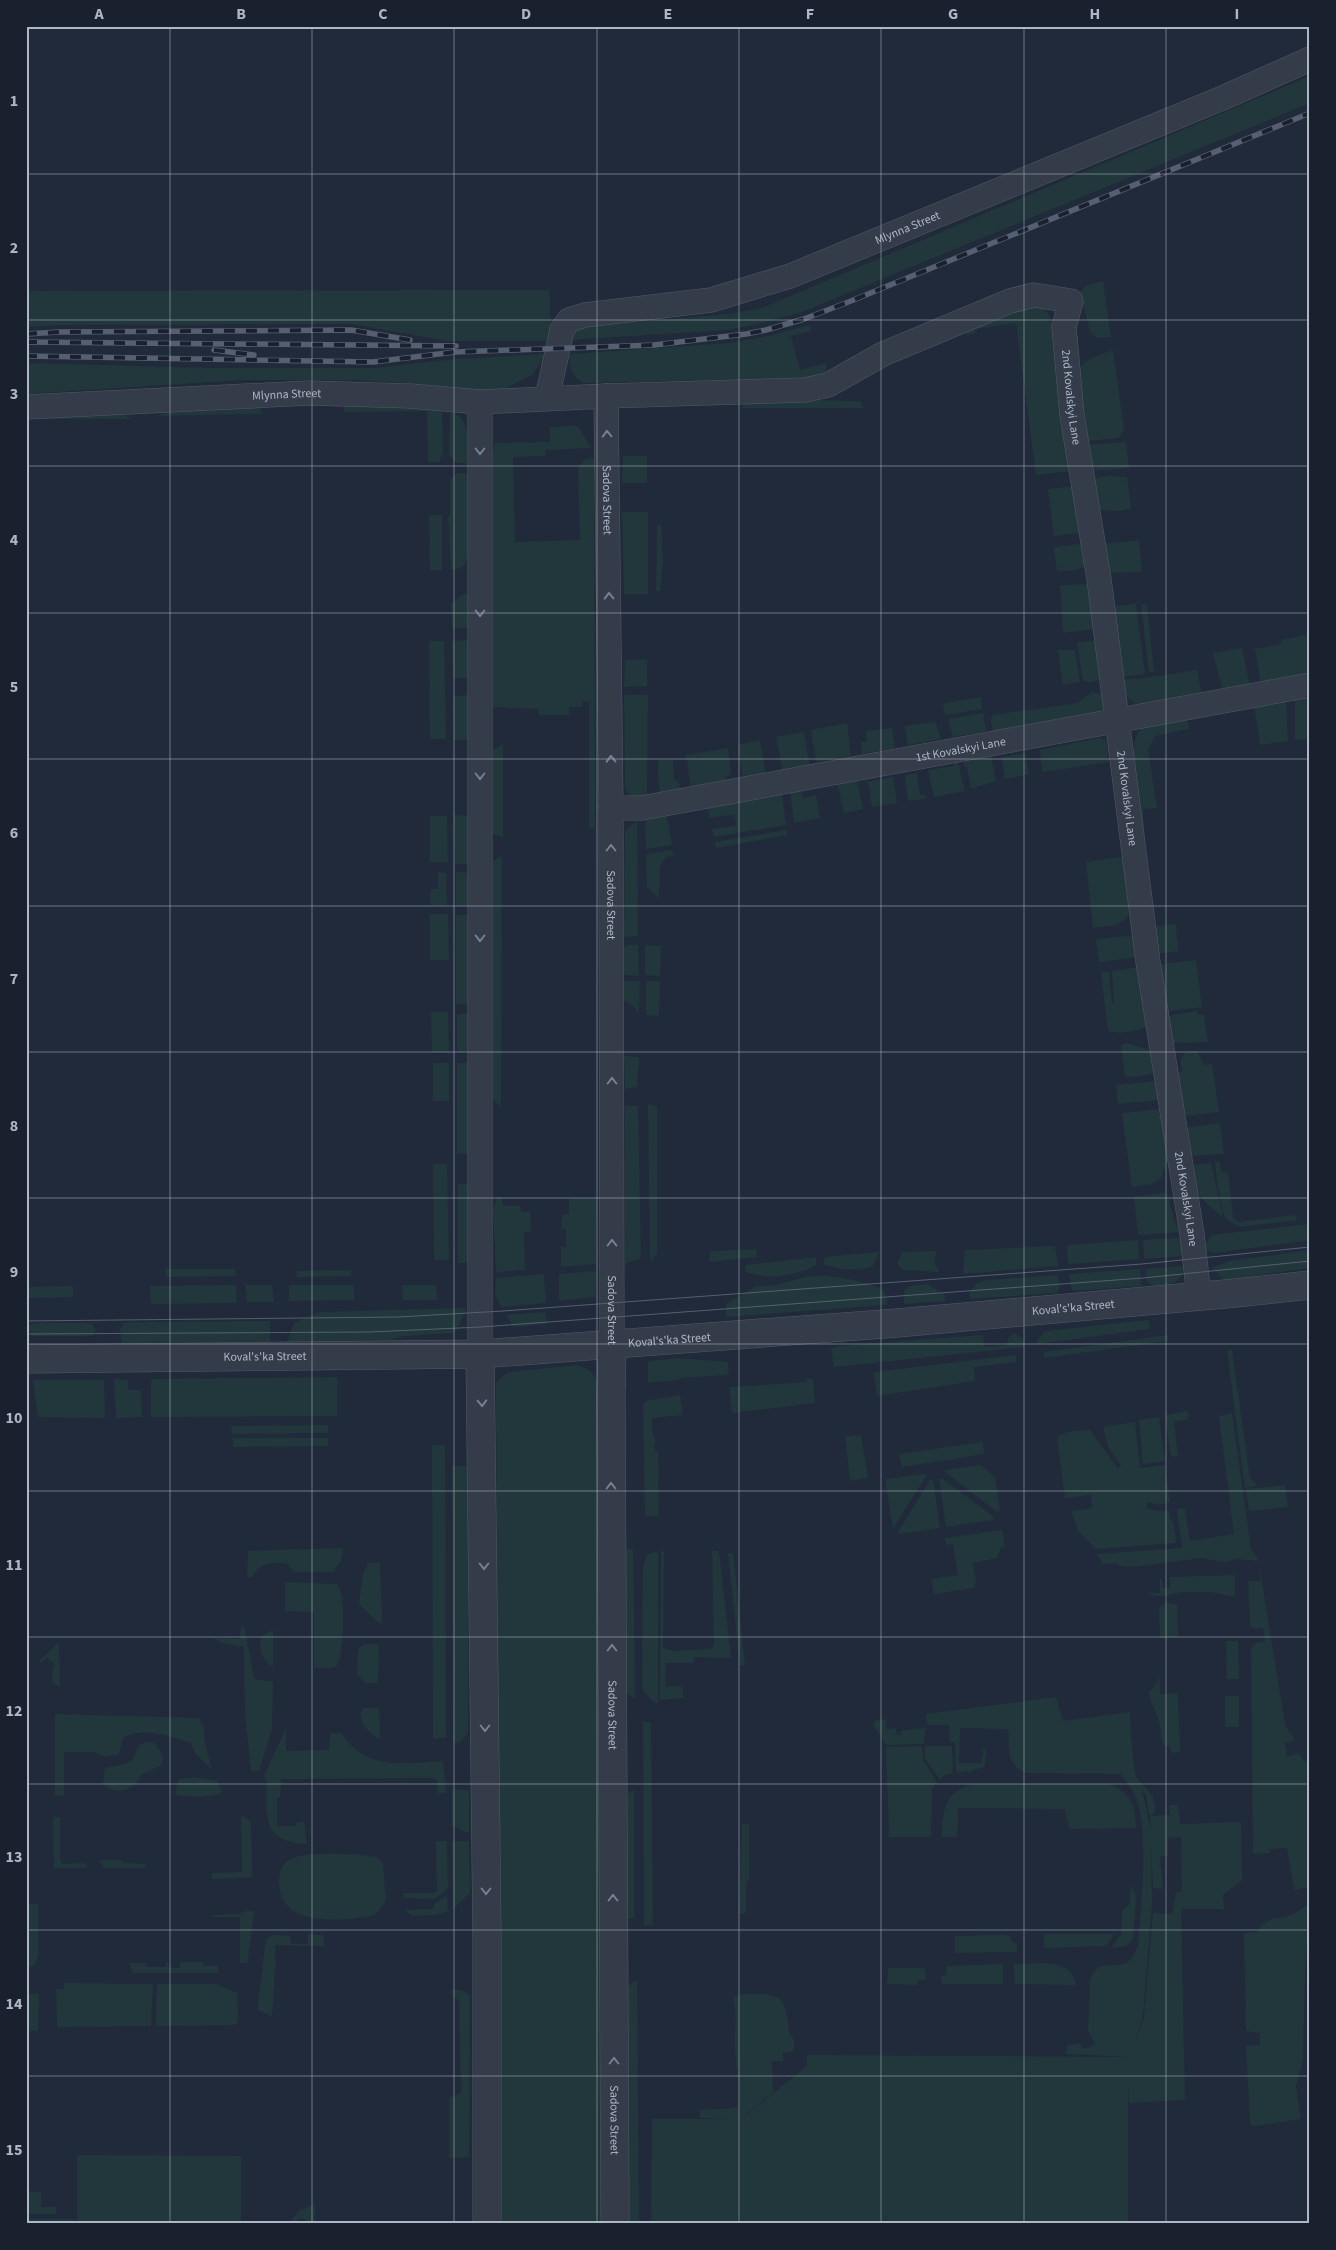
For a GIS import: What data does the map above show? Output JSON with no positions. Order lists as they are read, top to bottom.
{
  "streets": {
    "street": [
      "Mlynna Street",
      "2nd Kovalskyi Lane",
      "Sadova Street",
      "1st Kovalskyi Lane",
      "Koval's'ka Street"
    ]
  },
  "crossings": [
    ["Mlynna Street", "2nd Kovalskyi Lane"],
    ["Mlynna Street", "Sadova Street"],
    ["2nd Kovalskyi Lane", "1st Kovalskyi Lane"],
    ["2nd Kovalskyi Lane", "Koval's'ka Street"],
    ["Sadova Street", "1st Kovalskyi Lane"],
    ["Sadova Street", "Koval's'ka Street"]
  ],
  "grid": {
    "columns": [
      "A",
      "B",
      "C",
      "D",
      "E",
      "F",
      "G",
      "H",
      "I"
    ],
    "rows": [
      "1",
      "2",
      "3",
      "4",
      "5",
      "6",
      "7",
      "8",
      "9",
      "10",
      "11",
      "12",
      "13",
      "14",
      "15"
    ]
  }
}
